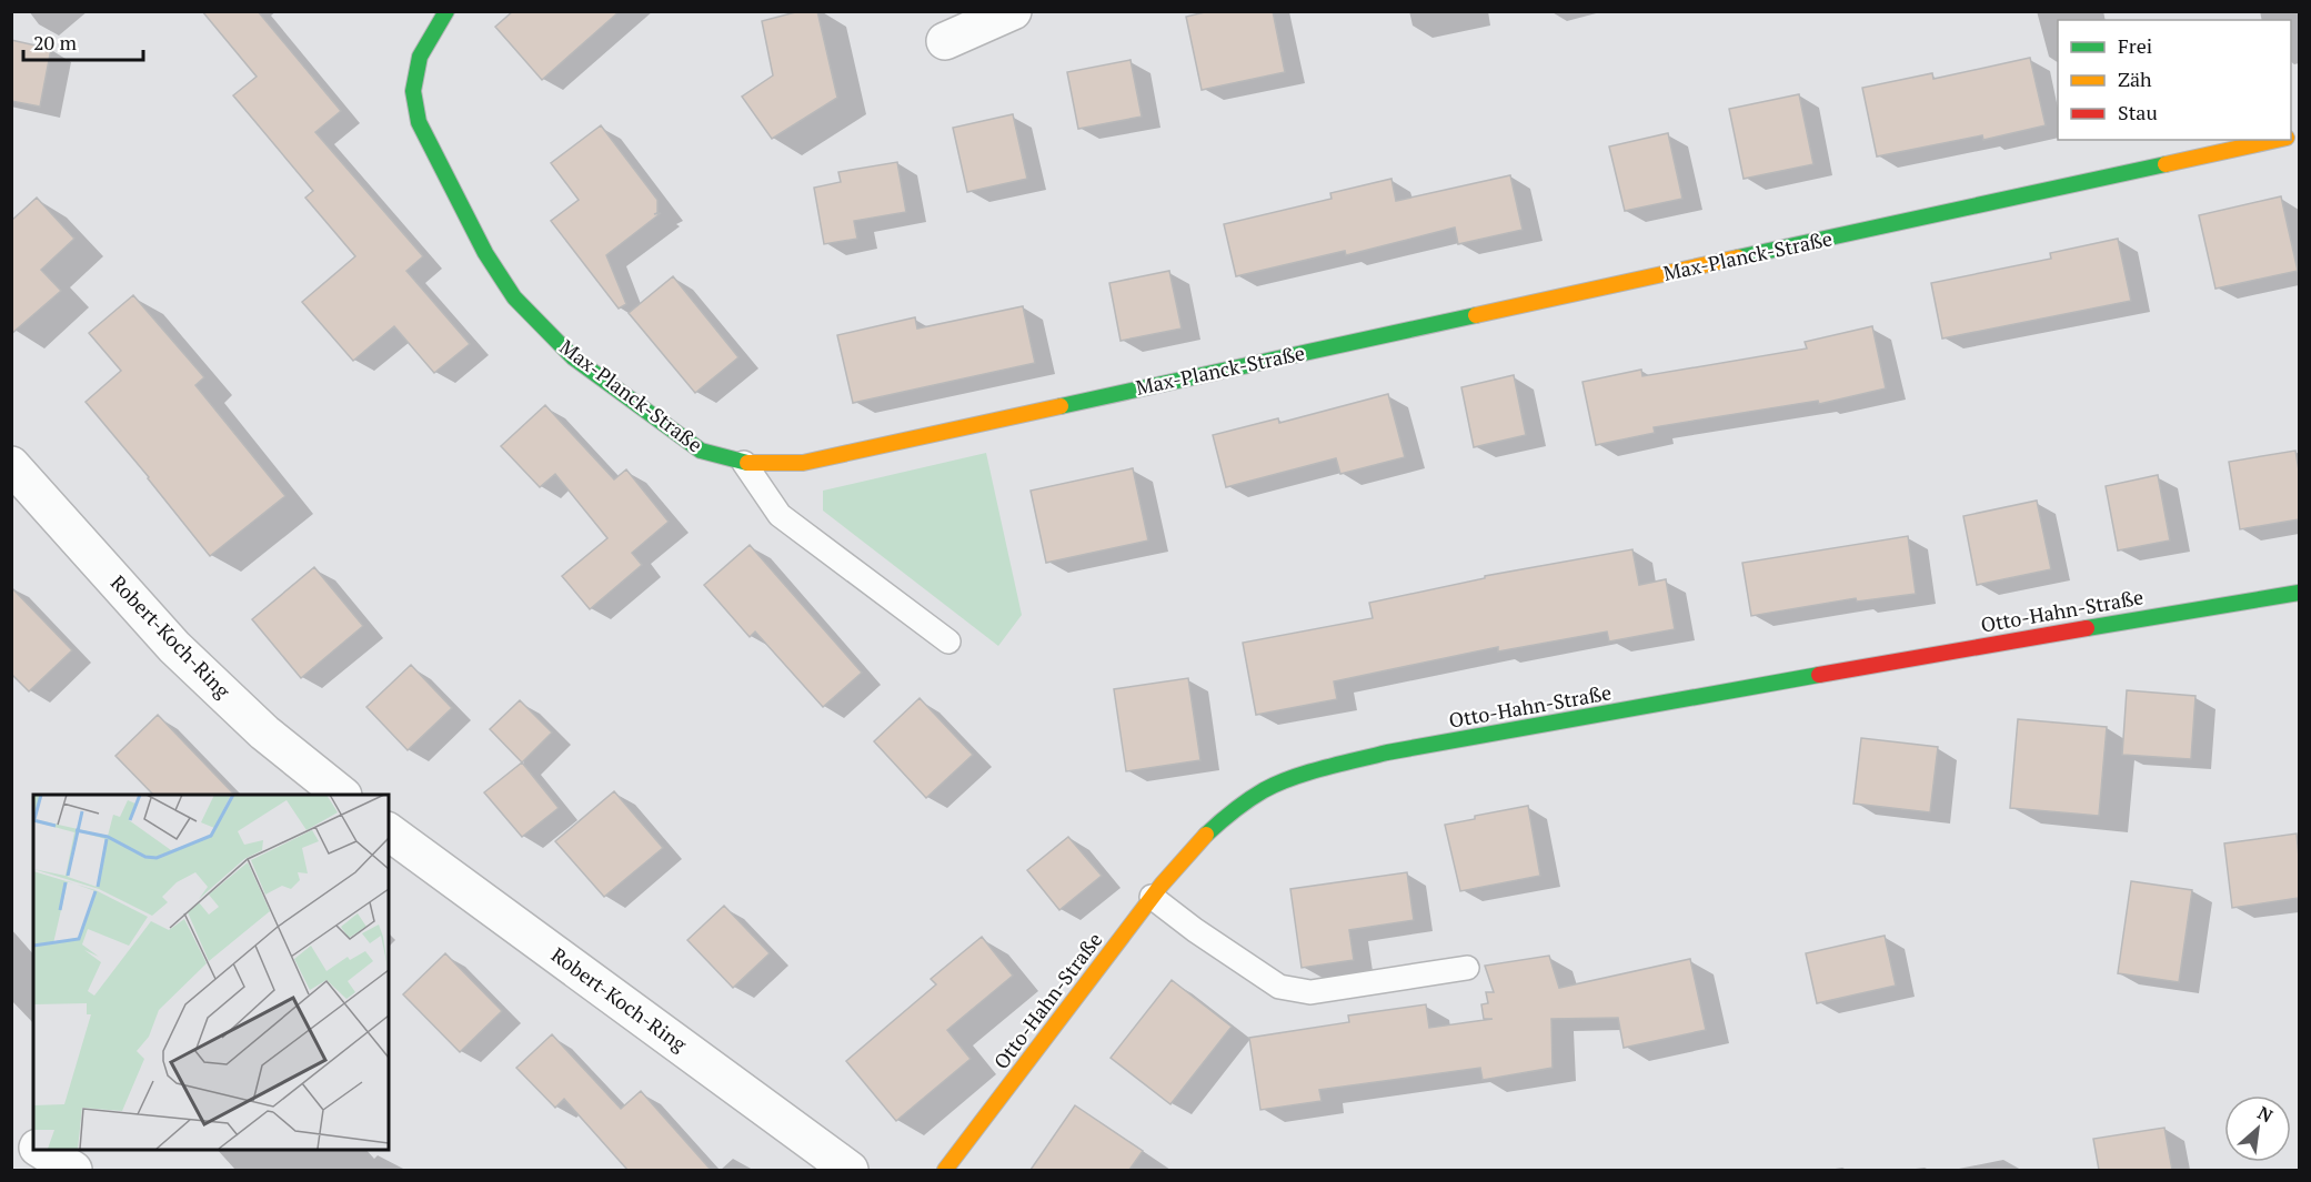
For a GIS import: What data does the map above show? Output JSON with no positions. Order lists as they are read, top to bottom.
{
  "streets": {
    "street": ["Max-Planck-Straße", "Otto-Hahn-Straße", "Robert-Koch-Ring"]
  },
  "legend": ["Frei", "Zäh", "Stau"],
  "scale_bar": "20 m",
  "north": "top right"
}
